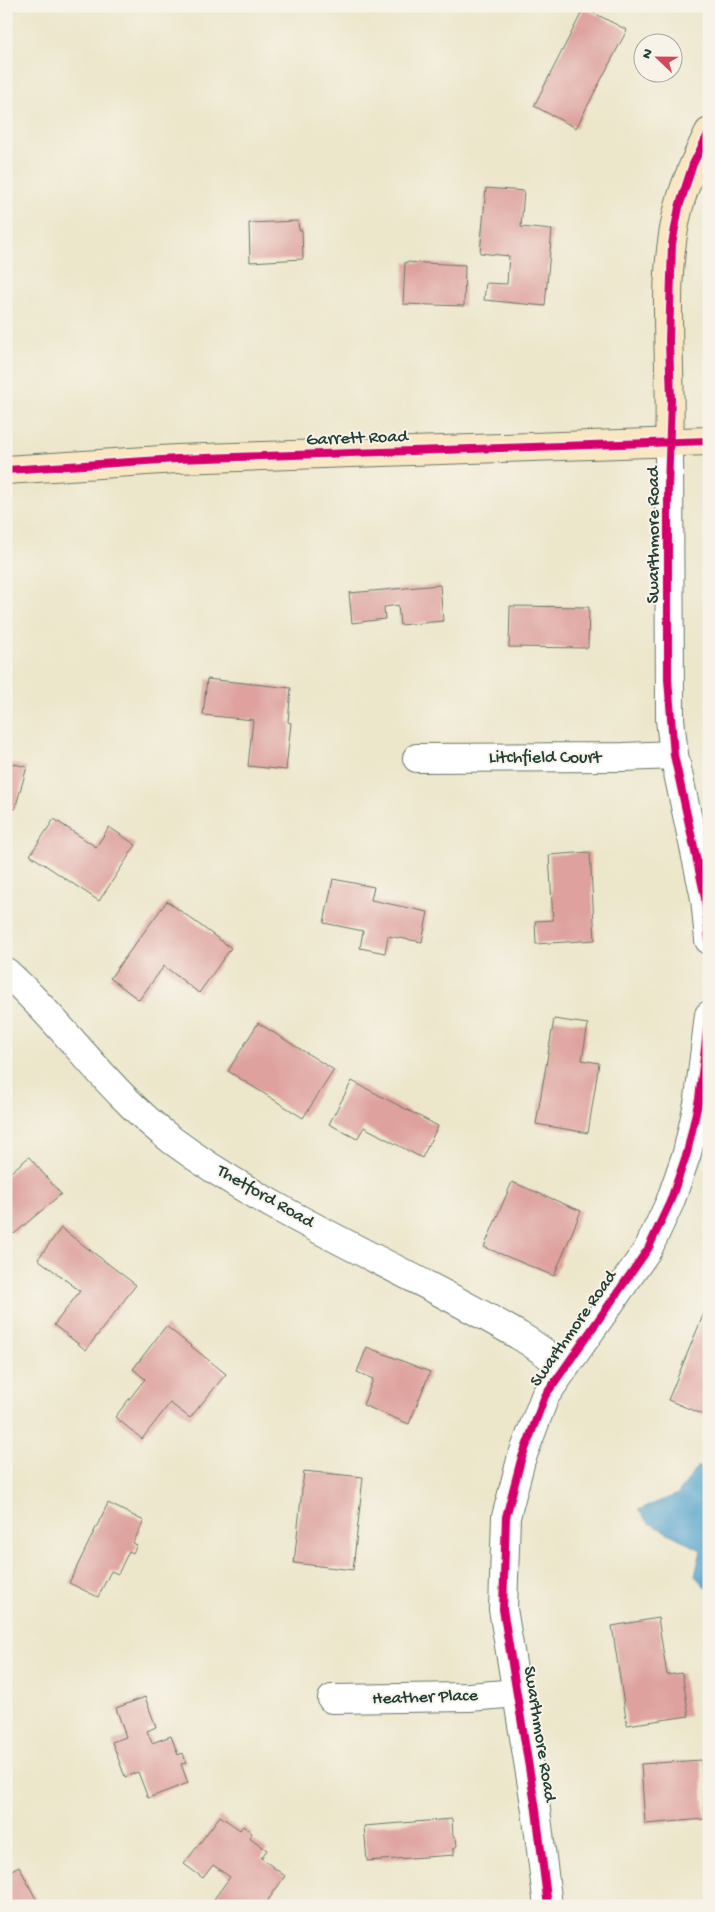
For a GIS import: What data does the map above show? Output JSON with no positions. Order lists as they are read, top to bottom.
{
  "streets": {
    "street": [
      "Garrett Road",
      "Swarthmore Road",
      "Litchfield Court",
      "Thetford Road",
      "Heather Place"
    ]
  },
  "crossings": [
    ["Garrett Road", "Swarthmore Road"],
    ["Swarthmore Road", "Litchfield Court"],
    ["Swarthmore Road", "Thetford Road"],
    ["Swarthmore Road", "Heather Place"]
  ],
  "north": "left"
}
